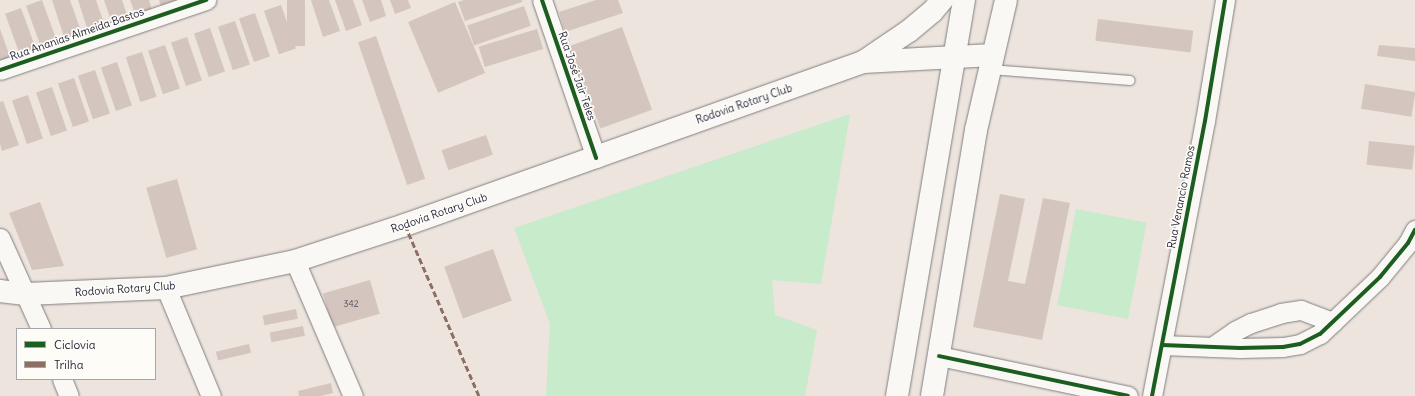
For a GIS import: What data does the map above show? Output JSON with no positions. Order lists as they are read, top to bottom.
{
  "streets": {
    "main road": ["Rodovia Rotary Club"],
    "street": ["Rua Ananias Almeida Bastos", "Rua José Jair Teles", "Rua Venancio Ramos"]
  },
  "crossings": [
    ["Rua José Jair Teles", "Rodovia Rotary Club"]
  ],
  "house_numbers": ["342"],
  "legend": ["Ciclovia", "Trilha"]
}
